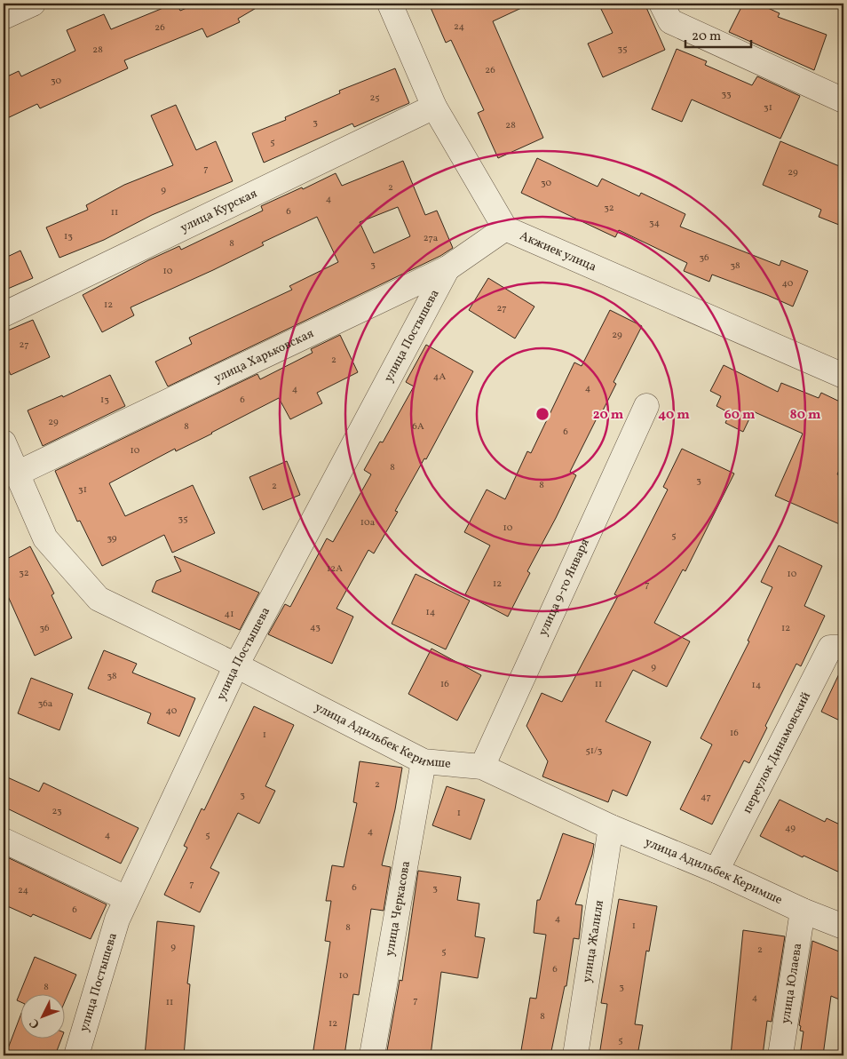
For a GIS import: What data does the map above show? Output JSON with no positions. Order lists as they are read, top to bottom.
{
  "streets": {
    "street": [
      "улица Курская",
      "Акжиек улица",
      "улица Постышева",
      "улица Харьковская",
      "улица 9-го Января",
      "улица Адильбек Керимше",
      "переулок Динамовский",
      "улица Черкасова",
      "улица Жалиля",
      "улица Юлаева"
    ]
  },
  "crossings": [
    ["улица Курская", "Акжиек улица"],
    ["Акжиек улица", "улица Харьковская"],
    ["улица Постышева", "улица Харьковская"],
    ["улица Постышева", "улица Адильбек Керимше"],
    ["улица Харьковская", "улица Адильбек Керимше"],
    ["улица 9-го Января", "улица Адильбек Керимше"],
    ["улица Адильбек Керимше", "переулок Динамовский"],
    ["улица Адильбек Керимше", "улица Черкасова"],
    ["улица Адильбек Керимше", "улица Жалиля"],
    ["улица Адильбек Керимше", "улица Юлаева"]
  ],
  "house_numbers": [
    "24",
    "26",
    "35",
    "28",
    "26",
    "30",
    "33",
    "25",
    "31",
    "3",
    "28",
    "5",
    "7",
    "29",
    "30",
    "2",
    "9",
    "4",
    "32",
    "6",
    "11",
    "34",
    "13",
    "27а",
    "8",
    "36",
    "3",
    "38",
    "10",
    "40",
    "12",
    "27",
    "29",
    "27",
    "2",
    "4А",
    "4",
    "4",
    "13",
    "6",
    "29",
    "8",
    "6А",
    "6",
    "10",
    "8",
    "3",
    "8",
    "2",
    "31",
    "35",
    "10а",
    "10",
    "5",
    "39",
    "12А",
    "32",
    "10",
    "12",
    "7",
    "14",
    "41",
    "43",
    "36",
    "12",
    "9",
    "38",
    "16",
    "11",
    "14",
    "36а",
    "40",
    "16",
    "1",
    "51/3",
    "2",
    "3",
    "47",
    "23",
    "1",
    "49",
    "4",
    "4",
    "5",
    "7",
    "6",
    "3",
    "24",
    "6",
    "4",
    "1",
    "8",
    "9",
    "2",
    "5",
    "6",
    "10",
    "8",
    "3",
    "4",
    "7",
    "11",
    "8",
    "12",
    "5"
  ],
  "scale_bar": "20 m",
  "north": "bottom left",
  "rings": [
    "20 m",
    "40 m",
    "60 m",
    "80 m"
  ]
}
